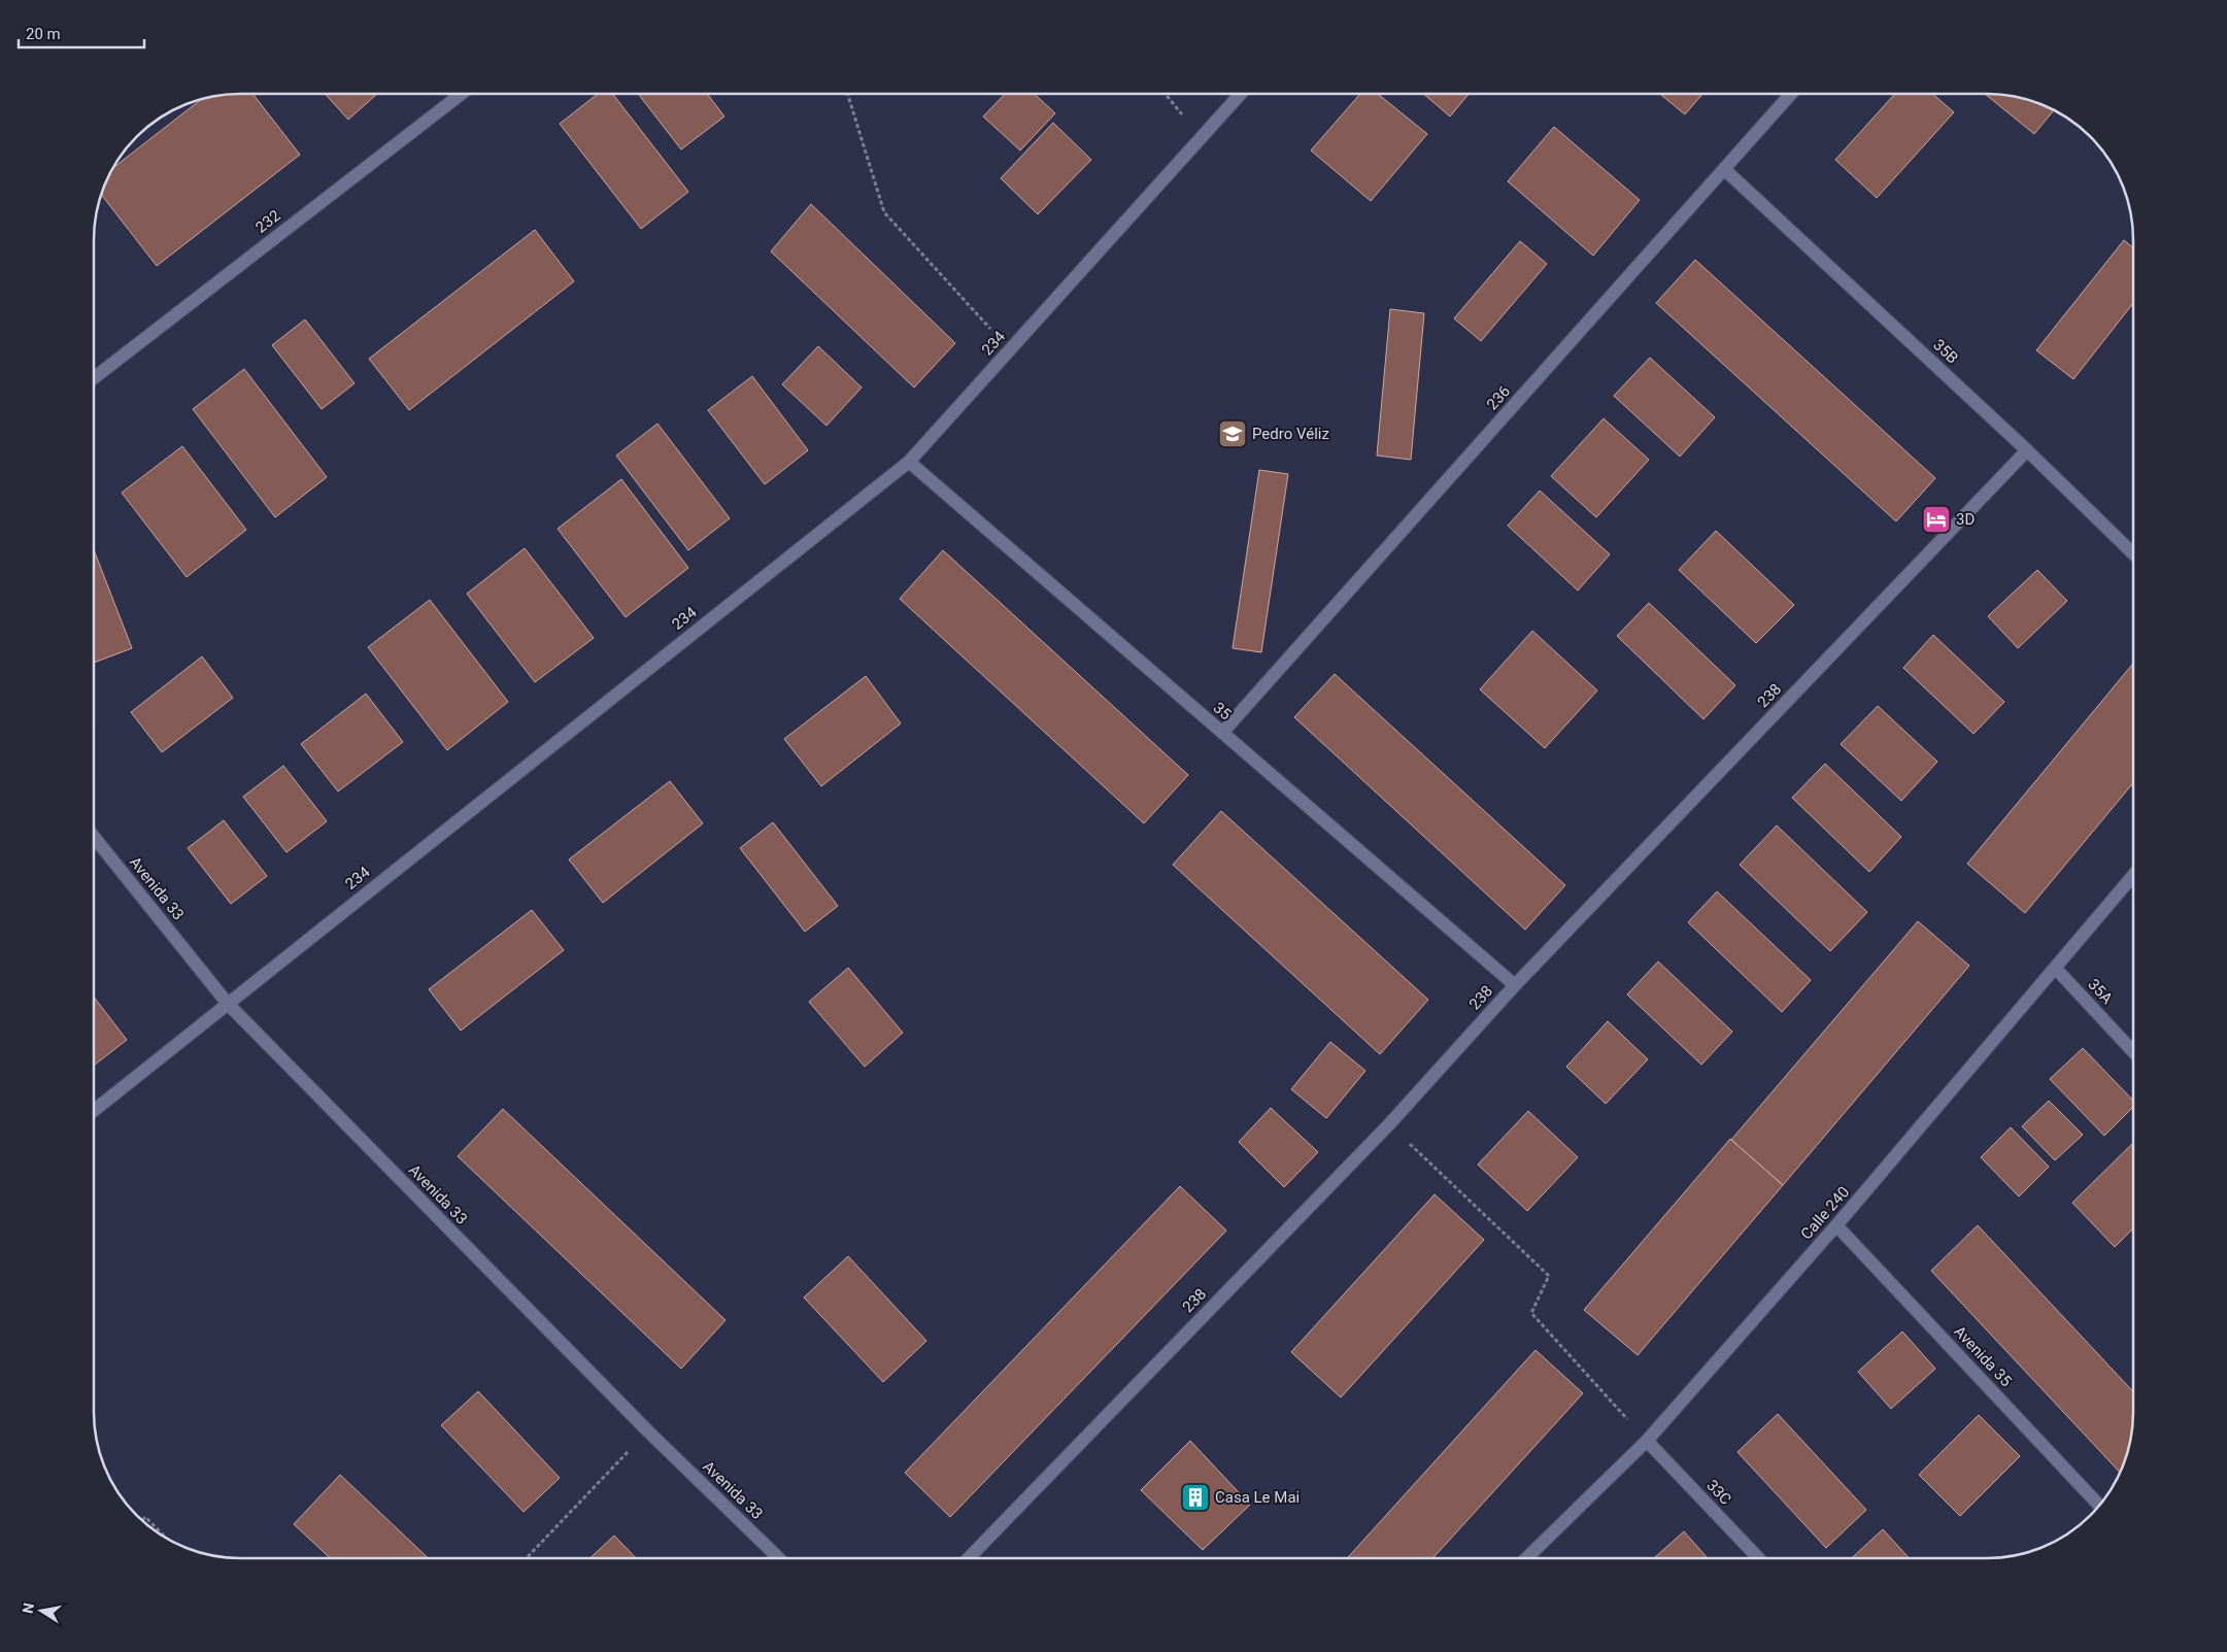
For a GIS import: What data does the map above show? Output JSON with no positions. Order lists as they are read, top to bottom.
{
  "streets": {
    "street": [
      "232",
      "234",
      "35B",
      "236",
      "238",
      "35",
      "Avenida 33",
      "35A",
      "Calle 240",
      "Avenida 35",
      "33C"
    ]
  },
  "crossings": [
    ["234", "35"],
    ["234", "Avenida 33"],
    ["35B", "236"],
    ["35B", "238"],
    ["236", "35"],
    ["238", "35"],
    ["35A", "Calle 240"],
    ["Calle 240", "Avenida 35"],
    ["Calle 240", "33C"]
  ],
  "places": {
    "school or university": ["Pedro Véliz"],
    "hotel": ["3D"],
    "building": ["Casa Le Mai"]
  },
  "scale_bar": "20 m",
  "north": "left"
}
